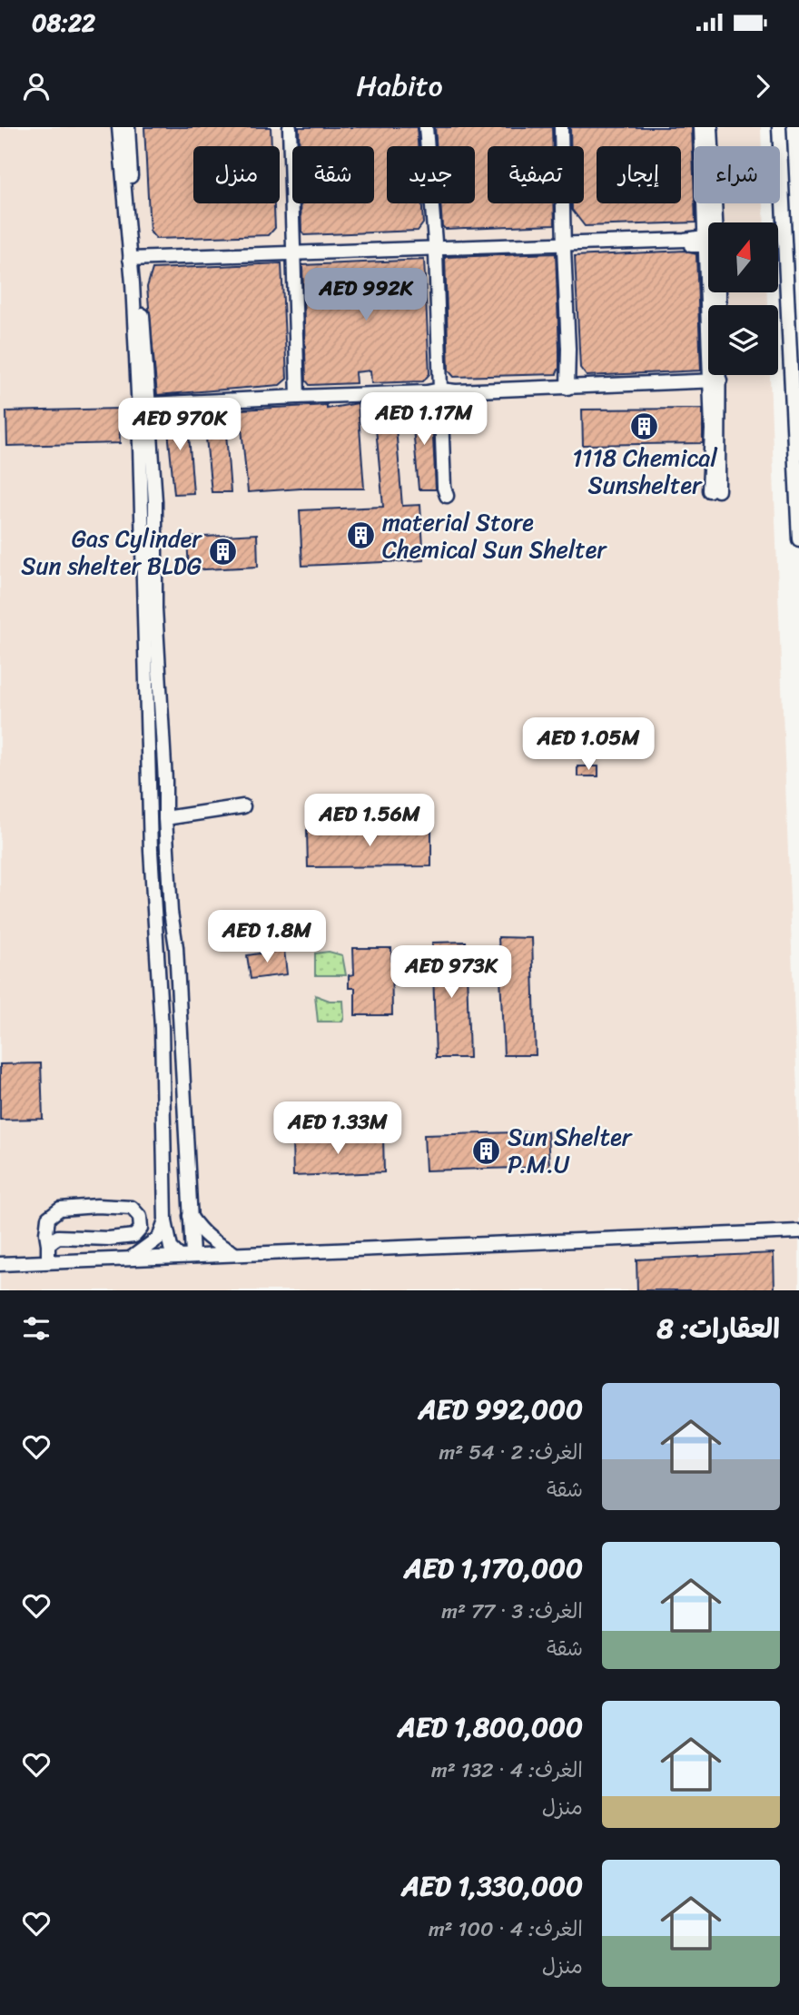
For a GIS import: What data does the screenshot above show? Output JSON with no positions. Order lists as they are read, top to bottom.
{
  "places": {
    "building": [
      "1118 Chemical Sunshelter",
      "material Store Chemical Sun Shelter",
      "Gas Cylinder Sun shelter BLDG",
      "Sun Shelter P.M.U"
    ]
  },
  "north": "top",
  "page": {
    "status": "08:22",
    "header": "Habito",
    "chip": [
      "شراء",
      "إيجار",
      "تصفية",
      "جديد",
      "شقة",
      "منزل"
    ],
    "price": [
      "AED 992K",
      "AED 1.17M",
      "AED 970K",
      "AED 1.05M",
      "AED 1.56M",
      "AED 1.8M",
      "AED 973K",
      "AED 1.33M"
    ],
    "heading": "العقارات: 8",
    "list": [
      {
        "name": "AED 992,000",
        "note": "الغرف: 2 · 54 m² · شقة"
      },
      {
        "name": "AED 1,170,000",
        "note": "الغرف: 3 · 77 m² · شقة"
      },
      {
        "name": "AED 1,800,000",
        "note": "الغرف: 4 · 132 m² · منزل"
      },
      {
        "name": "AED 1,330,000",
        "note": "الغرف: 4 · 100 m² · منزل"
      }
    ]
  }
}
